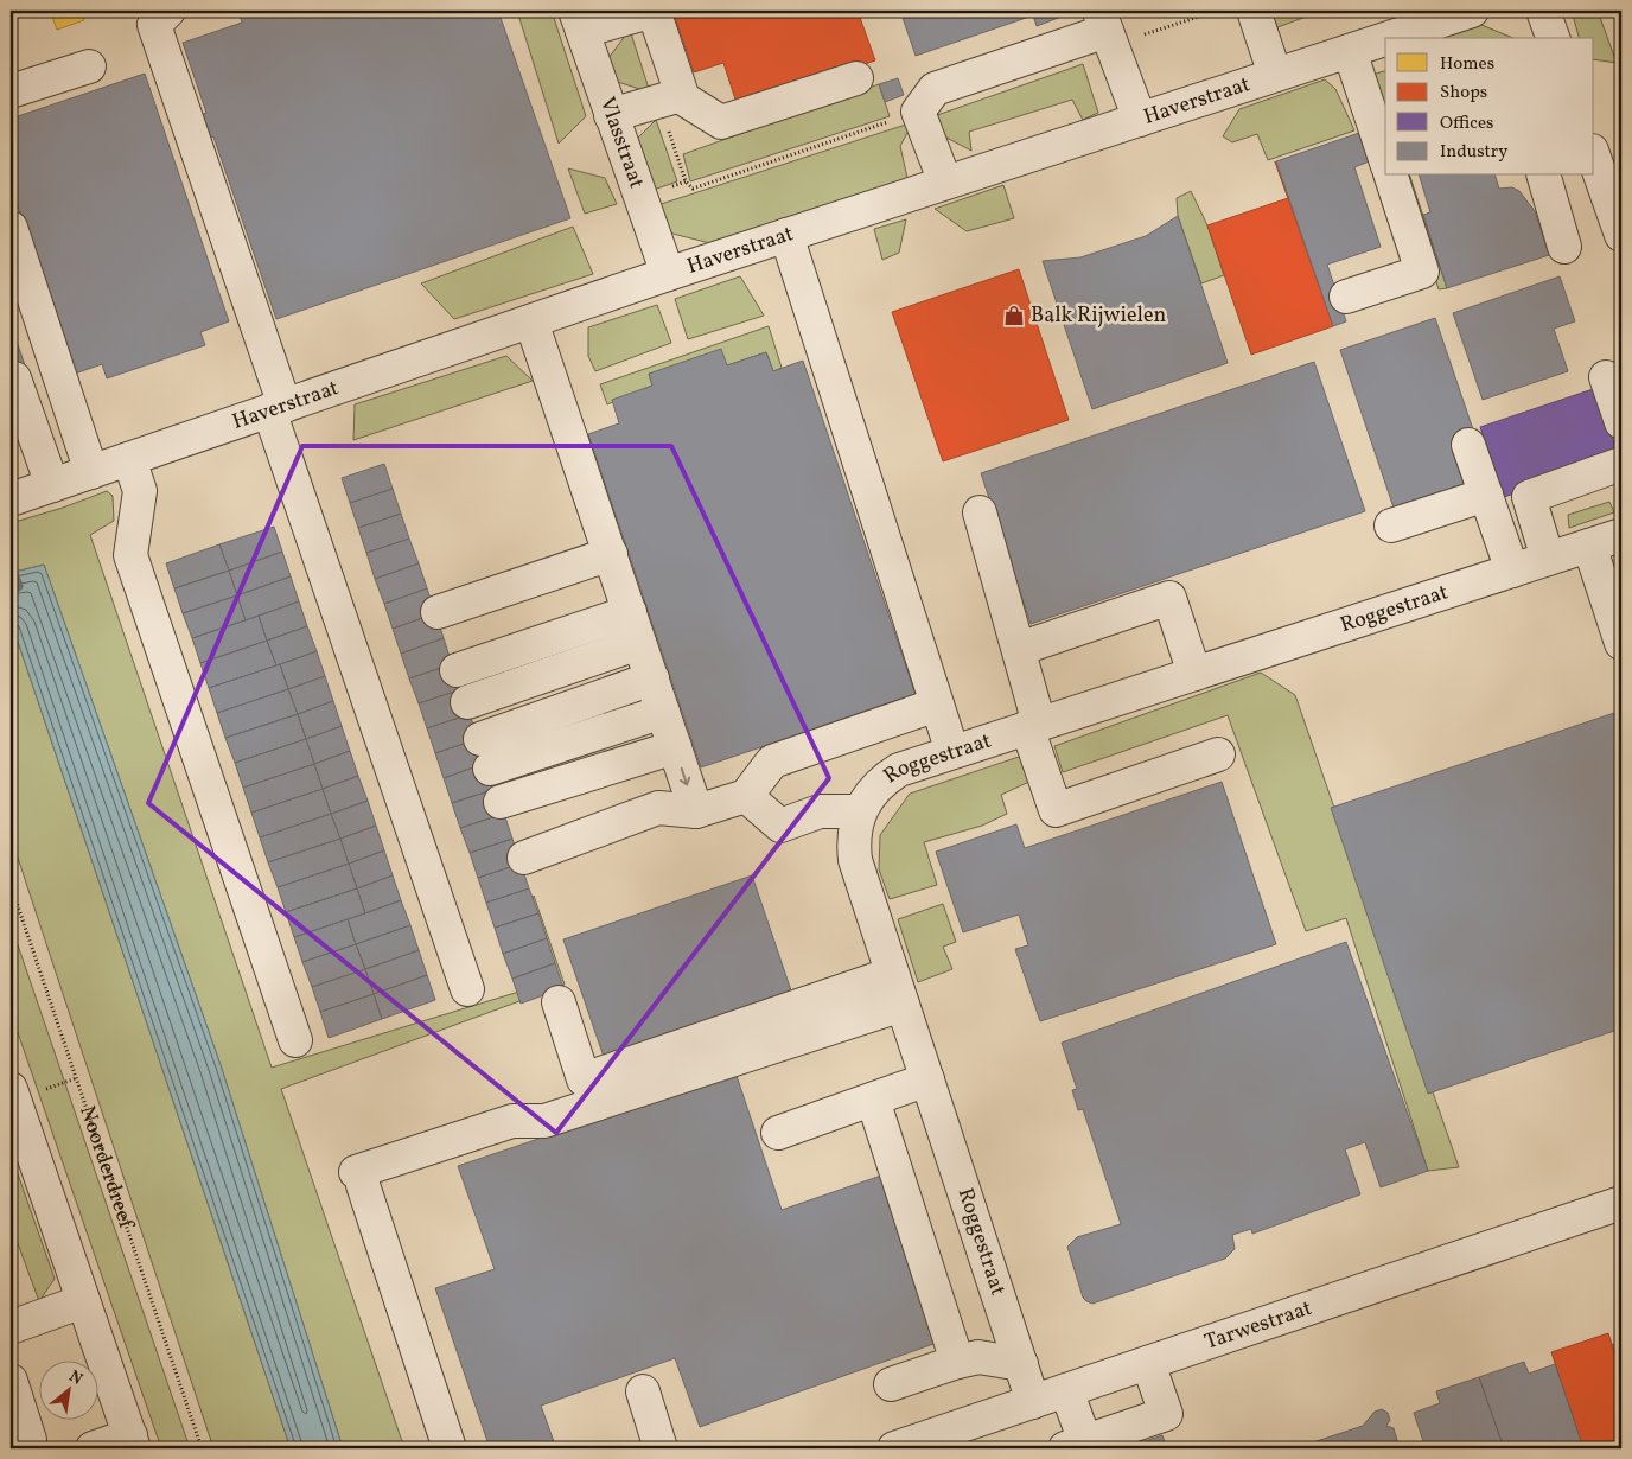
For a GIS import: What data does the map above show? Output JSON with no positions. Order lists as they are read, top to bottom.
{
  "streets": {
    "street": [
      "Haverstraat",
      "Vlasstraat",
      "Roggestraat",
      "Tarwestraat"
    ],
    "path": ["Noorderdreef"]
  },
  "crossings": [
    ["Haverstraat", "Vlasstraat"],
    ["Roggestraat", "Tarwestraat"]
  ],
  "places": {
    "shop": ["Balk Rijwielen"]
  },
  "legend": [
    "Homes",
    "Shops",
    "Offices",
    "Industry"
  ],
  "north": "top right"
}
